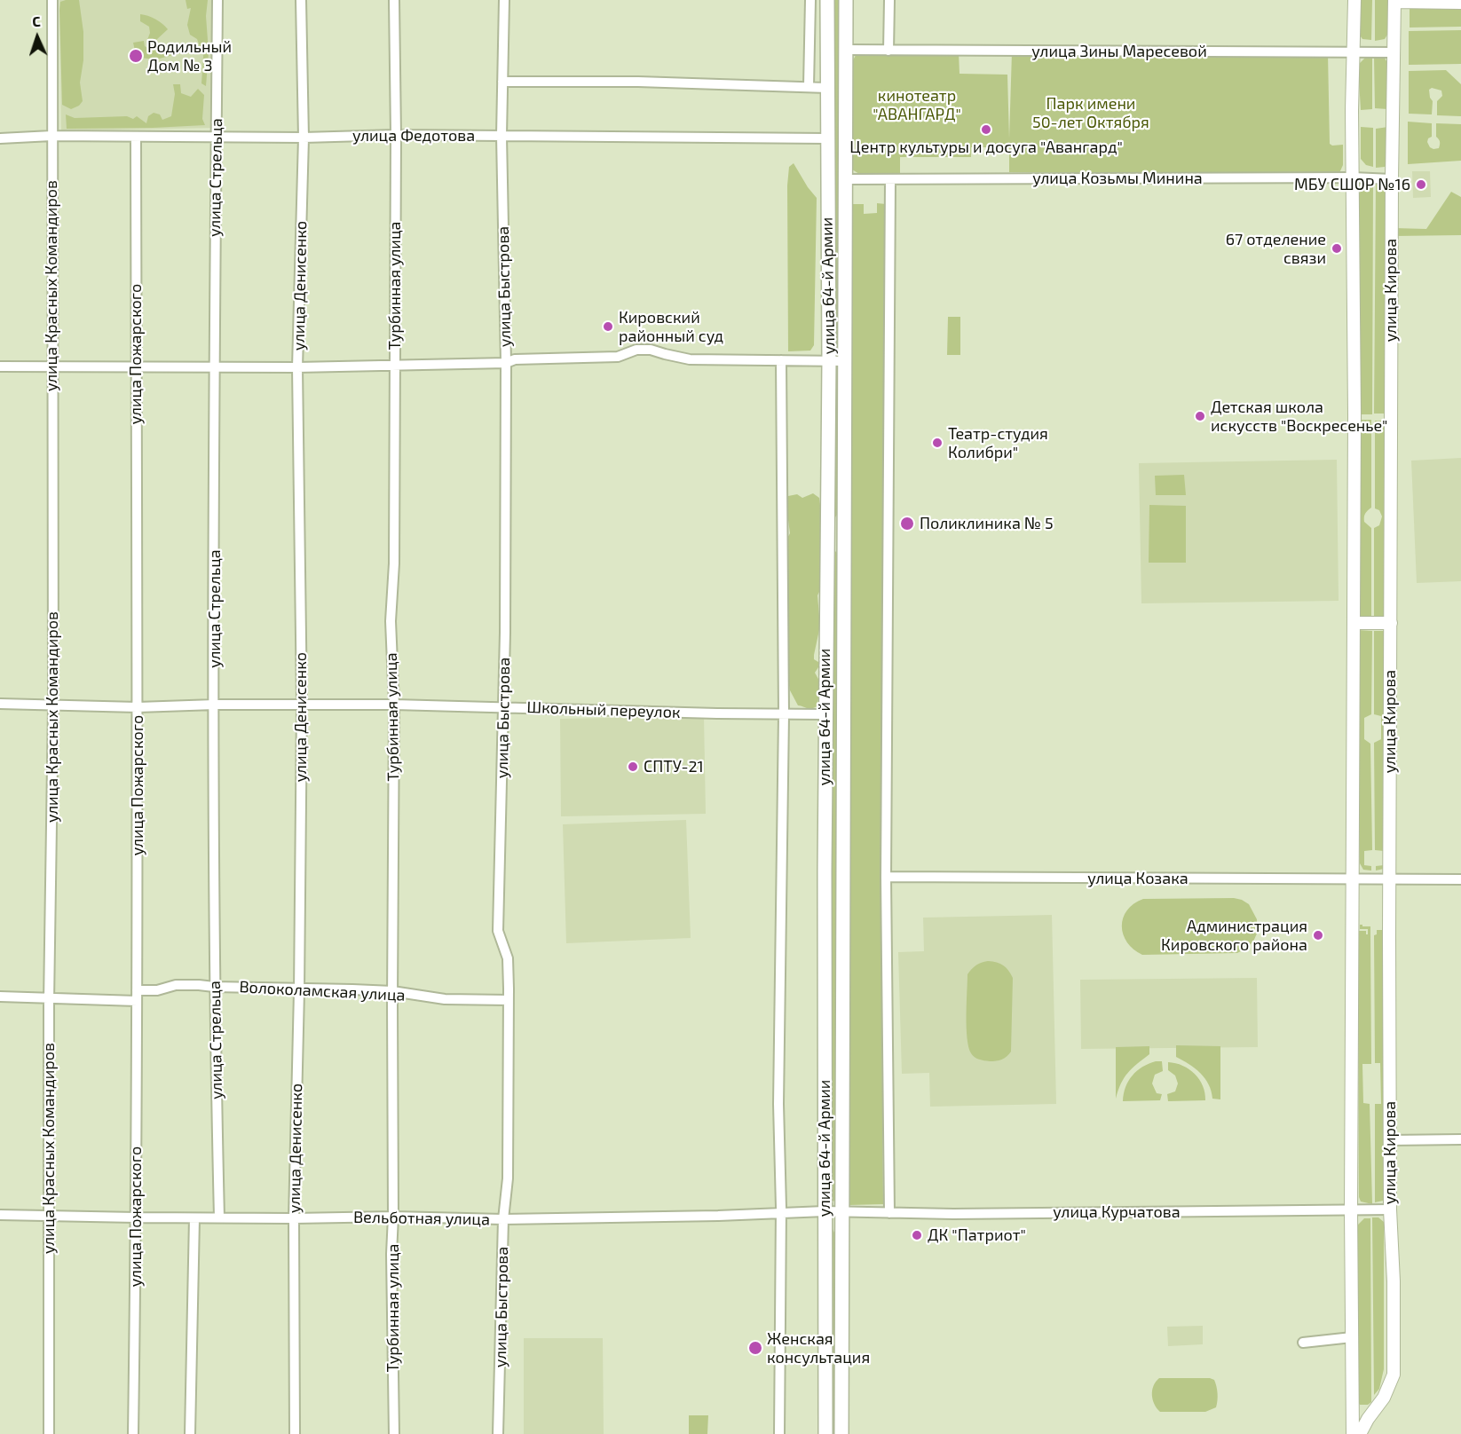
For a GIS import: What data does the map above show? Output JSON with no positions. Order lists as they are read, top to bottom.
{
  "streets": {
    "highway": ["улица 64-й Армии"],
    "main road": ["улица Кирова"],
    "street": [
      "улица Зины Маресевой",
      "улица Федотова",
      "улица Стрельца",
      "улица Козьмы Минина",
      "улица Красных Командиров",
      "улица Денисенко",
      "Турбинная улица",
      "улица Быстрова",
      "улица Пожарского",
      "Школьный переулок",
      "улица Козака",
      "Волоколамская улица",
      "улица Курчатова",
      "Вельботная улица"
    ]
  },
  "crossings": [
    ["улица Зины Маресевой", "улица 64-й Армии"],
    ["улица Зины Маресевой", "улица Кирова"],
    ["улица Федотова", "улица Стрельца"],
    ["улица Федотова", "улица Красных Командиров"],
    ["улица Федотова", "улица Денисенко"],
    ["улица Федотова", "Турбинная улица"],
    ["улица Федотова", "улица 64-й Армии"],
    ["улица Федотова", "улица Быстрова"],
    ["улица Федотова", "улица Пожарского"],
    ["улица Стрельца", "Школьный переулок"],
    ["улица Стрельца", "Волоколамская улица"],
    ["улица Стрельца", "Вельботная улица"],
    ["улица Козьмы Минина", "улица 64-й Армии"],
    ["улица Козьмы Минина", "улица Кирова"],
    ["улица Красных Командиров", "Школьный переулок"],
    ["улица Красных Командиров", "Вельботная улица"],
    ["улица Денисенко", "Школьный переулок"],
    ["улица Денисенко", "Волоколамская улица"],
    ["улица Денисенко", "Вельботная улица"],
    ["Турбинная улица", "Школьный переулок"],
    ["Турбинная улица", "Волоколамская улица"],
    ["Турбинная улица", "Вельботная улица"],
    ["улица 64-й Армии", "Школьный переулок"],
    ["улица 64-й Армии", "улица Курчатова"],
    ["улица 64-й Армии", "Вельботная улица"],
    ["улица Быстрова", "Школьный переулок"],
    ["улица Быстрова", "Волоколамская улица"],
    ["улица Быстрова", "Вельботная улица"],
    ["улица Кирова", "улица Козака"],
    ["улица Кирова", "улица Курчатова"],
    ["улица Пожарского", "Школьный переулок"],
    ["улица Пожарского", "Волоколамская улица"],
    ["улица Пожарского", "Вельботная улица"],
    ["улица Курчатова", "Вельботная улица"]
  ],
  "parks": ["кинотеатр \"АВАНГАРД\"", "Парк имени 50-лет Октября"],
  "places": [
    "Родильный Дом № 3",
    "Центр культуры и досуга \"Авангард\"",
    "МБУ СШОР №16",
    "67 отделение связи",
    "Кировский районный суд",
    "Детская школа искусств \"Воскресенье\"",
    "Театр-студия Колибри\"",
    "Поликлиника № 5",
    "СПТУ-21",
    "Администрация Кировского района",
    "ДК \"Патриот\"",
    "Женская консультация"
  ],
  "north": "top"
}
